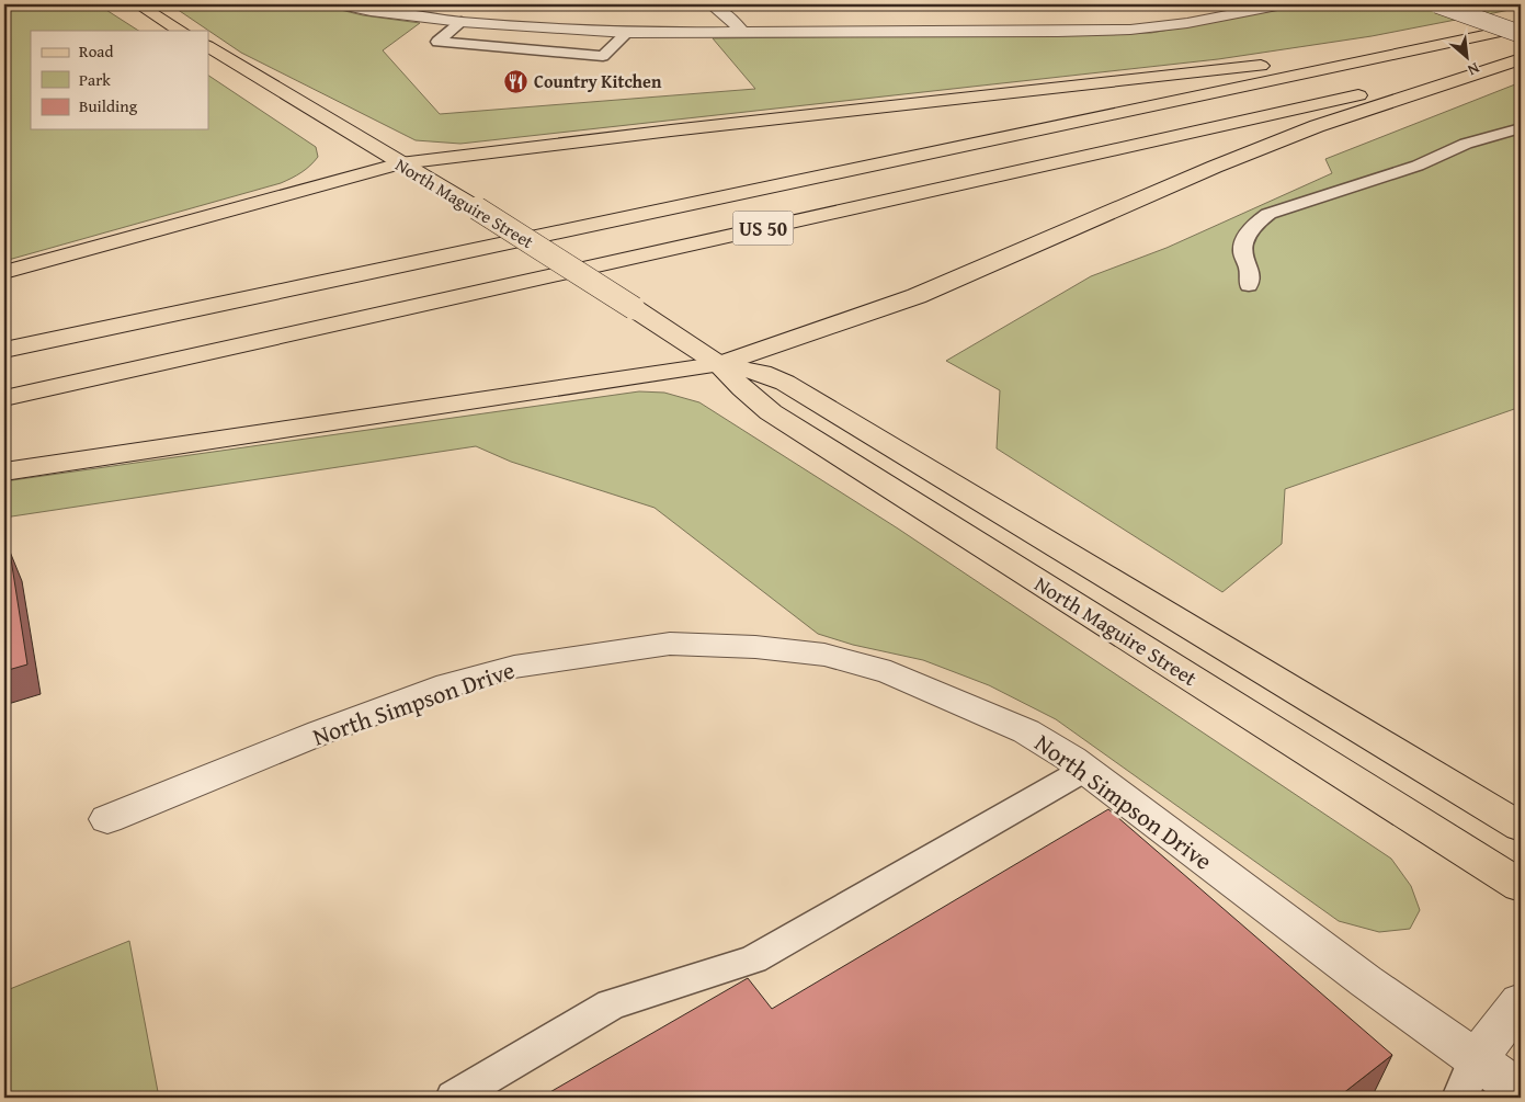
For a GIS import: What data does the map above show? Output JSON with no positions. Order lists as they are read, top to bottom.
{
  "streets": {
    "main road": ["North Maguire Street", "US 50"],
    "street": ["North Simpson Drive"]
  },
  "places": {
    "restaurant": ["Country Kitchen"]
  },
  "legend": ["Road", "Park", "Building"],
  "north": "bottom right"
}
